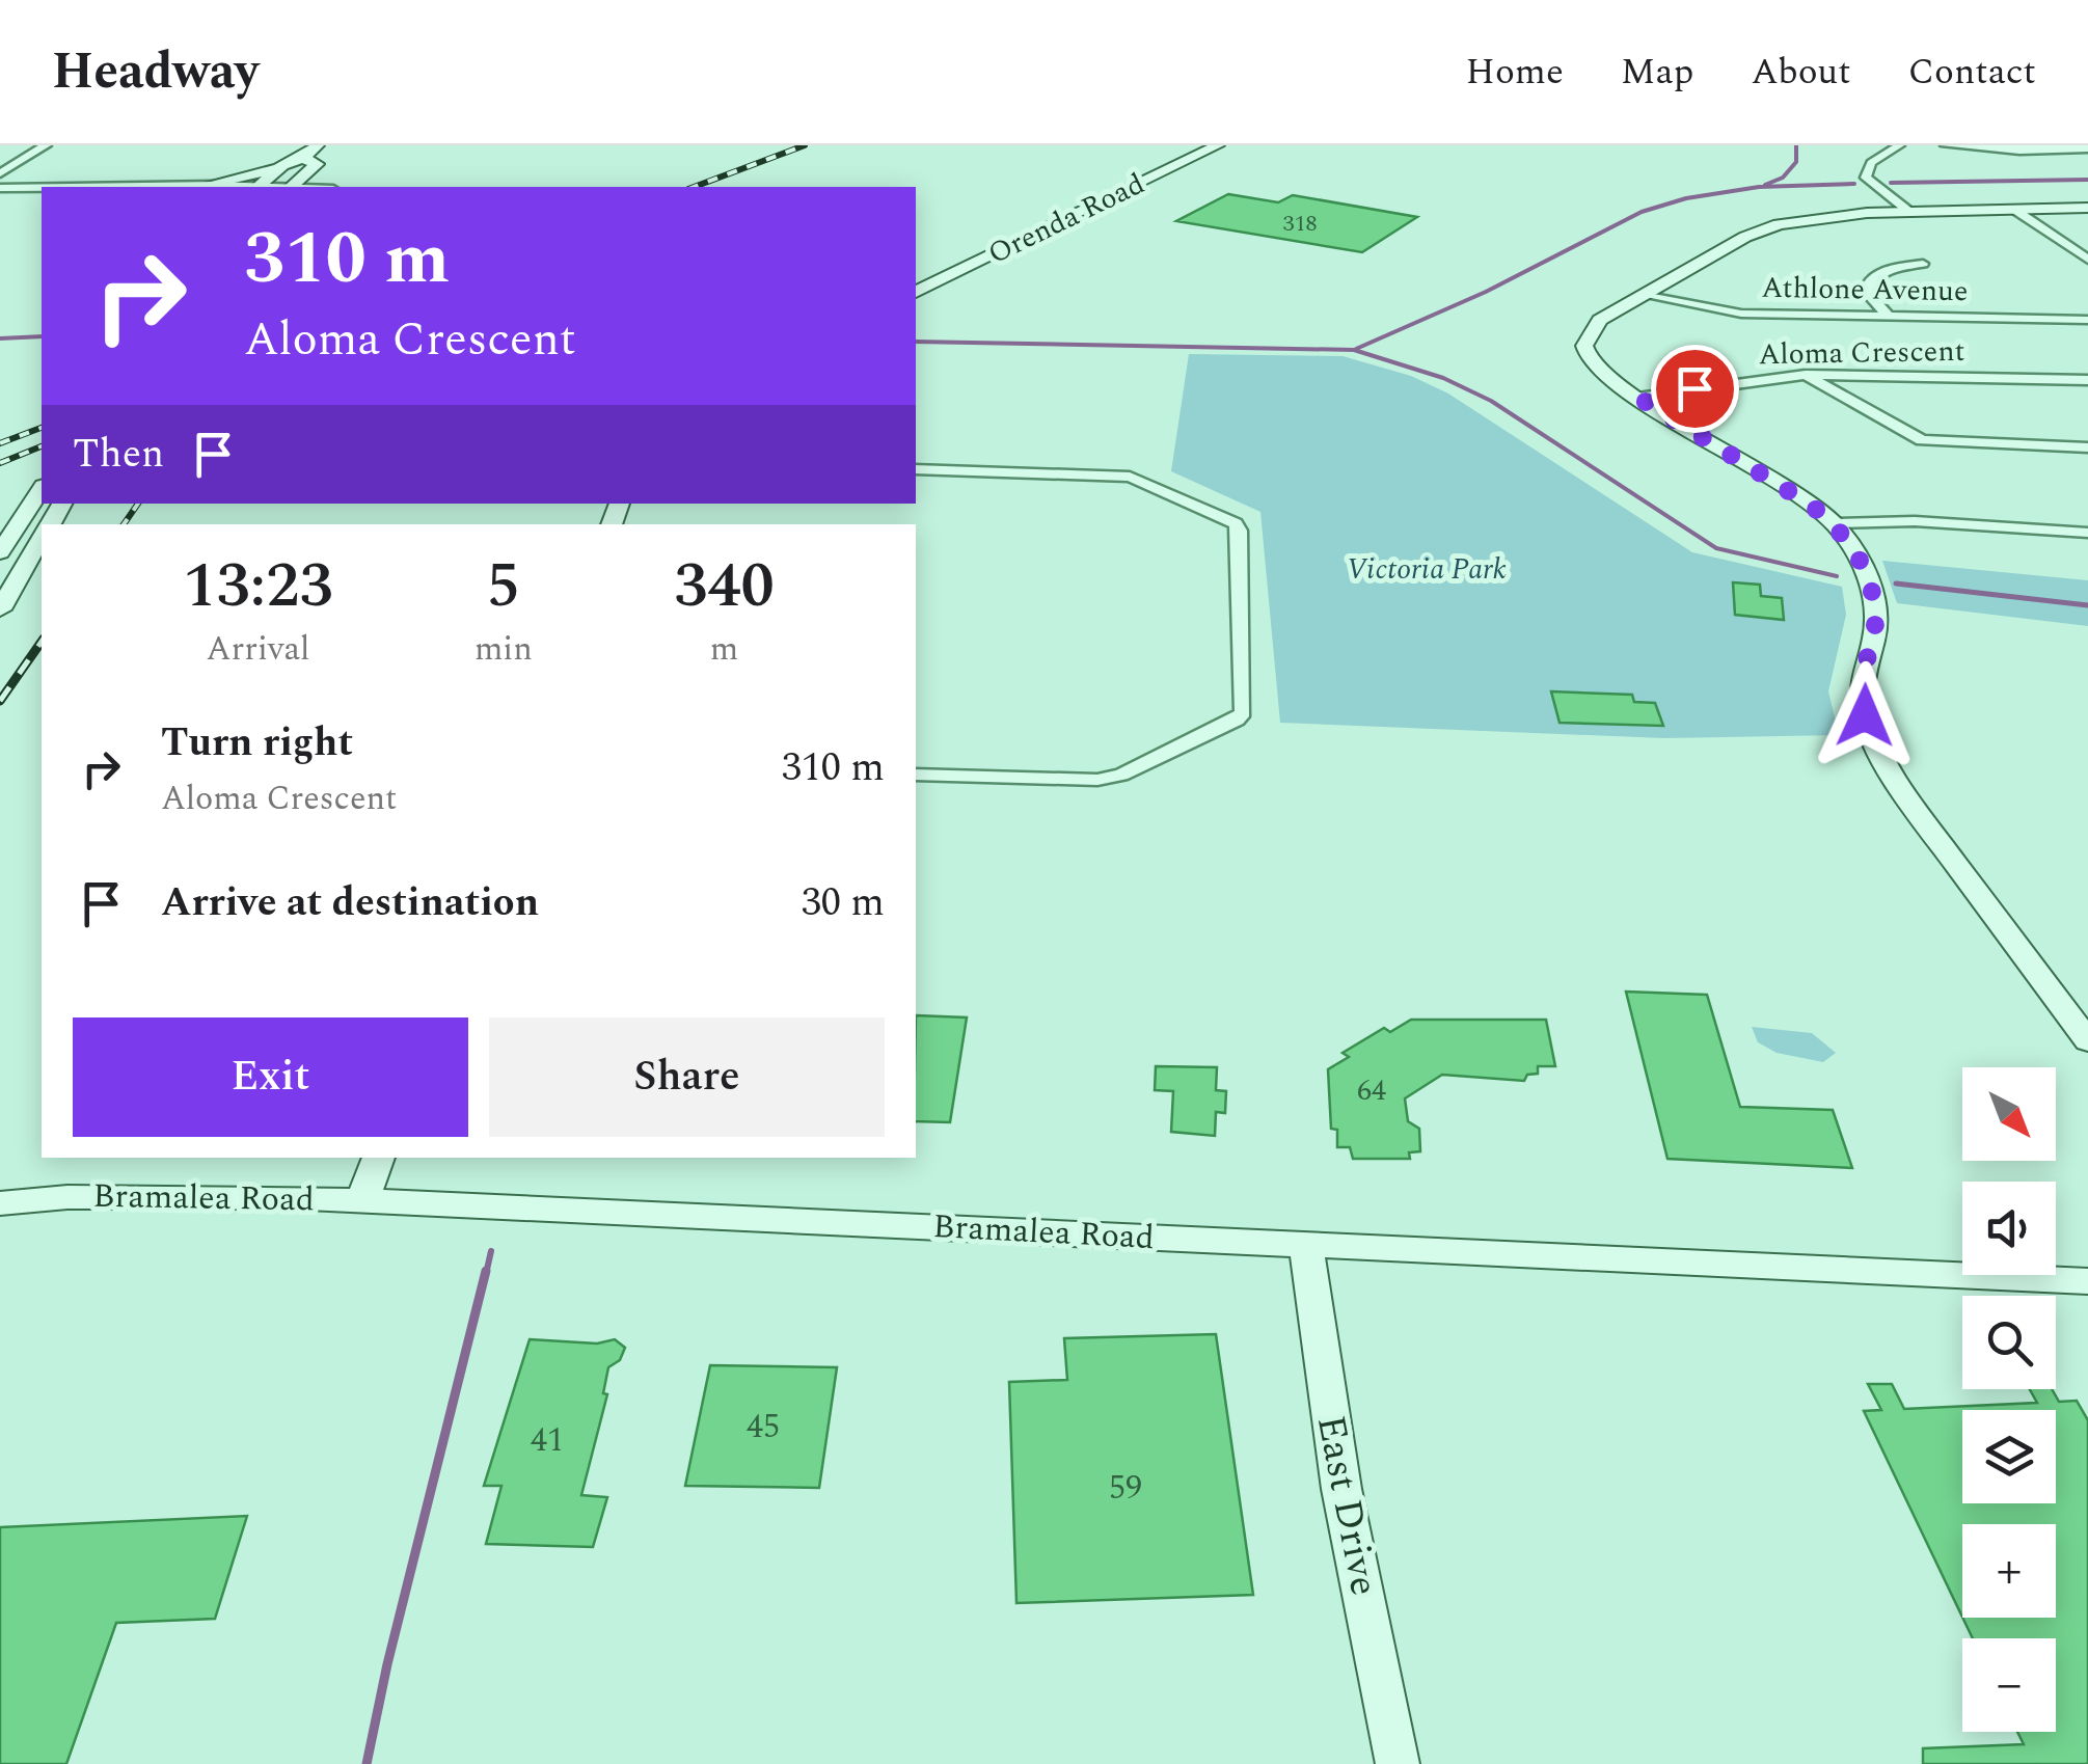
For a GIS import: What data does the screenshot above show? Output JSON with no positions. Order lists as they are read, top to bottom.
{
  "streets": {
    "street": [
      "Orenda Road",
      "Athlone Avenue",
      "Aloma Crescent",
      "Bramalea Road",
      "East Drive"
    ]
  },
  "crossings": [
    ["Bramalea Road", "East Drive"]
  ],
  "parks": ["Victoria Park"],
  "house_numbers": [
    "318",
    "64",
    "45",
    "41",
    "59"
  ],
  "north": "bottom right",
  "page": {
    "header": "Headway",
    "nav": [
      "Home",
      "Map",
      "About",
      "Contact"
    ],
    "turn": ["310 m", "Aloma Crescent"],
    "then": "Then",
    "eta": [
      "13:23",
      "Arrival",
      "5",
      "min",
      "340",
      "m"
    ],
    "list": [
      {
        "name": "Turn right",
        "note": "Aloma Crescent",
        "value": "310 m"
      },
      {
        "name": "Arrive at destination",
        "value": "30 m"
      }
    ],
    "buttons": ["Exit", "Share"],
    "map_buttons": ["+", "−"]
  }
}
